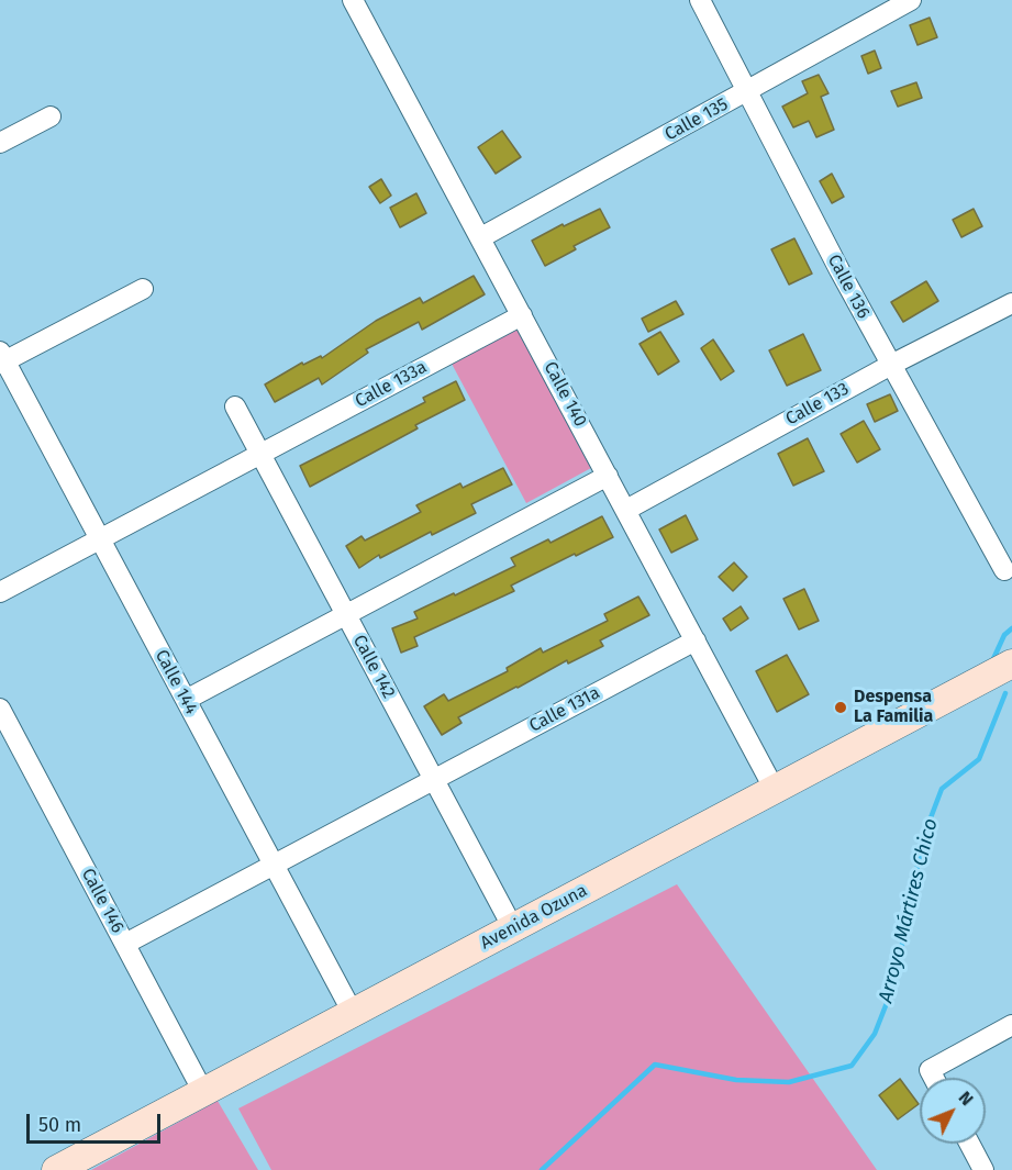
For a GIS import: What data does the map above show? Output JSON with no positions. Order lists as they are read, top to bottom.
{
  "streets": {
    "main road": ["Avenida Ozuna"],
    "street": [
      "Calle 135",
      "Calle 136",
      "Calle 133a",
      "Calle 140",
      "Calle 133",
      "Calle 142",
      "Calle 144",
      "Calle 131a",
      "Calle 146"
    ]
  },
  "crossings": [
    ["Calle 135", "Calle 136"],
    ["Calle 135", "Calle 140"],
    ["Calle 136", "Calle 133"],
    ["Calle 133a", "Calle 140"],
    ["Calle 133a", "Calle 142"],
    ["Calle 133a", "Calle 144"],
    ["Calle 140", "Calle 133"],
    ["Calle 140", "Calle 131a"],
    ["Calle 140", "Avenida Ozuna"],
    ["Calle 142", "Calle 131a"],
    ["Calle 142", "Avenida Ozuna"],
    ["Calle 144", "Calle 131a"],
    ["Calle 144", "Avenida Ozuna"],
    ["Calle 131a", "Calle 146"],
    ["Calle 146", "Avenida Ozuna"]
  ],
  "water": ["Arroyo Mártires Chico"],
  "places": ["Despensa La Familia"],
  "scale_bar": "50 m",
  "north": "top right"
}
